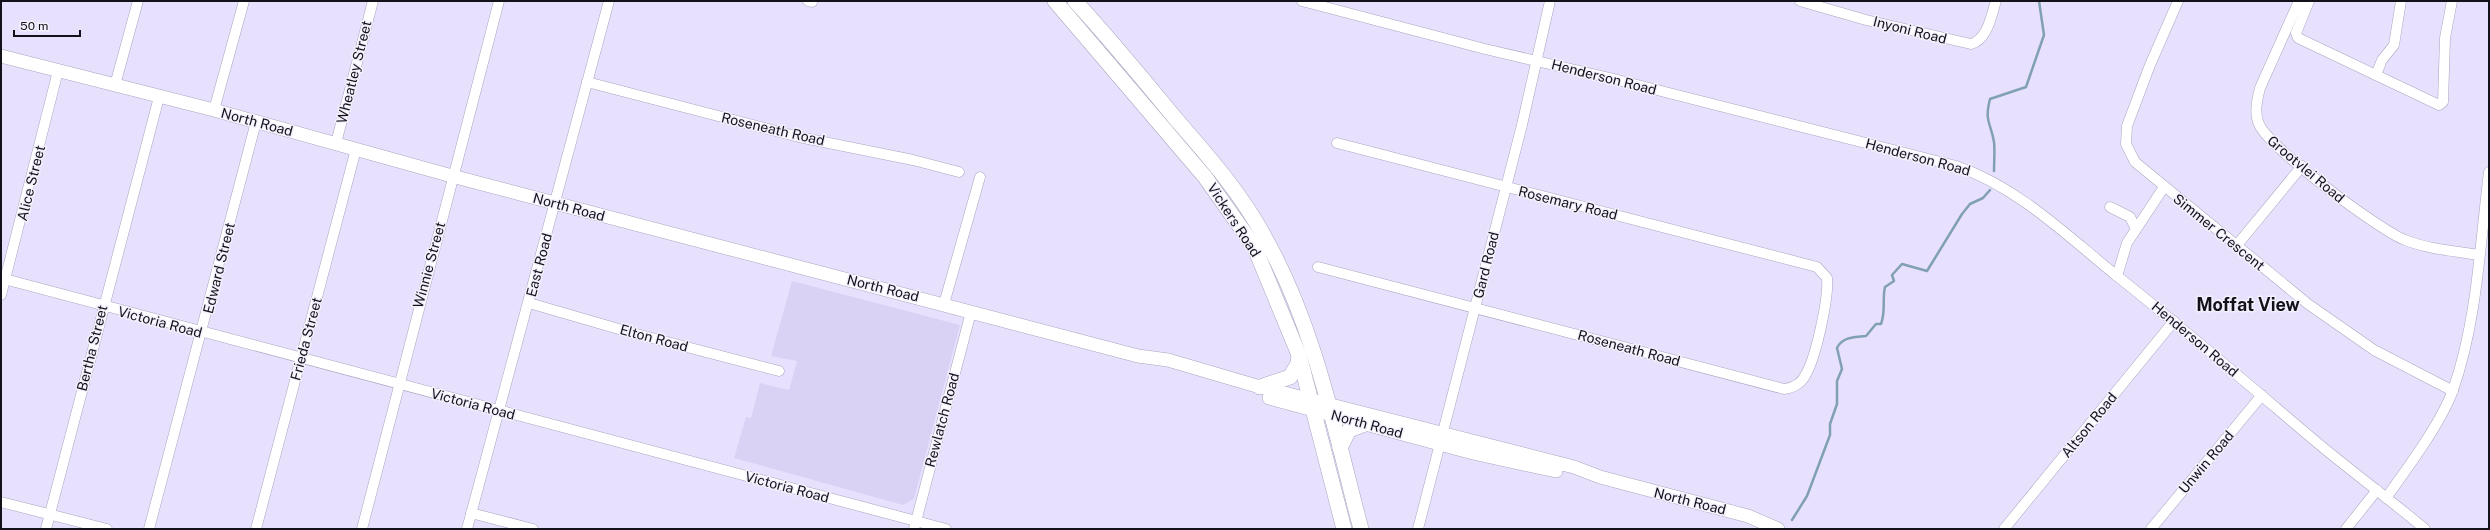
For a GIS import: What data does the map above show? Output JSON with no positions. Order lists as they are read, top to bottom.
{
  "streets": {
    "main road": ["Vickers Road"],
    "street": [
      "Inyoni Road",
      "Wheatley Street",
      "Henderson Road",
      "North Road",
      "Roseneath Road",
      "Grootvlei Road",
      "Alice Street",
      "Rosemary Road",
      "Simmer Crescent",
      "Winnie Street",
      "East Road",
      "Gard Road",
      "Edward Street",
      "Victoria Road",
      "Elton Road",
      "Frieda Street",
      "Bertha Street",
      "Rewlatch Road",
      "Altson Road",
      "Unwin Road"
    ]
  },
  "crossings": [
    ["Wheatley Street", "North Road"],
    ["Henderson Road", "Gard Road"],
    ["Henderson Road", "Altson Road"],
    ["Henderson Road", "Unwin Road"],
    ["North Road", "Alice Street"],
    ["North Road", "Vickers Road"],
    ["North Road", "Winnie Street"],
    ["North Road", "East Road"],
    ["North Road", "Gard Road"],
    ["North Road", "Edward Street"],
    ["North Road", "Frieda Street"],
    ["North Road", "Bertha Street"],
    ["North Road", "Rewlatch Road"],
    ["Roseneath Road", "Rosemary Road"],
    ["Roseneath Road", "East Road"],
    ["Roseneath Road", "Gard Road"],
    ["Alice Street", "Victoria Road"],
    ["Rosemary Road", "Gard Road"],
    ["Winnie Street", "Victoria Road"],
    ["East Road", "Victoria Road"],
    ["East Road", "Elton Road"],
    ["Edward Street", "Victoria Road"],
    ["Victoria Road", "Frieda Street"],
    ["Victoria Road", "Bertha Street"],
    ["Victoria Road", "Rewlatch Road"]
  ],
  "districts": ["Moffat View"],
  "scale_bar": "50 m"
}
